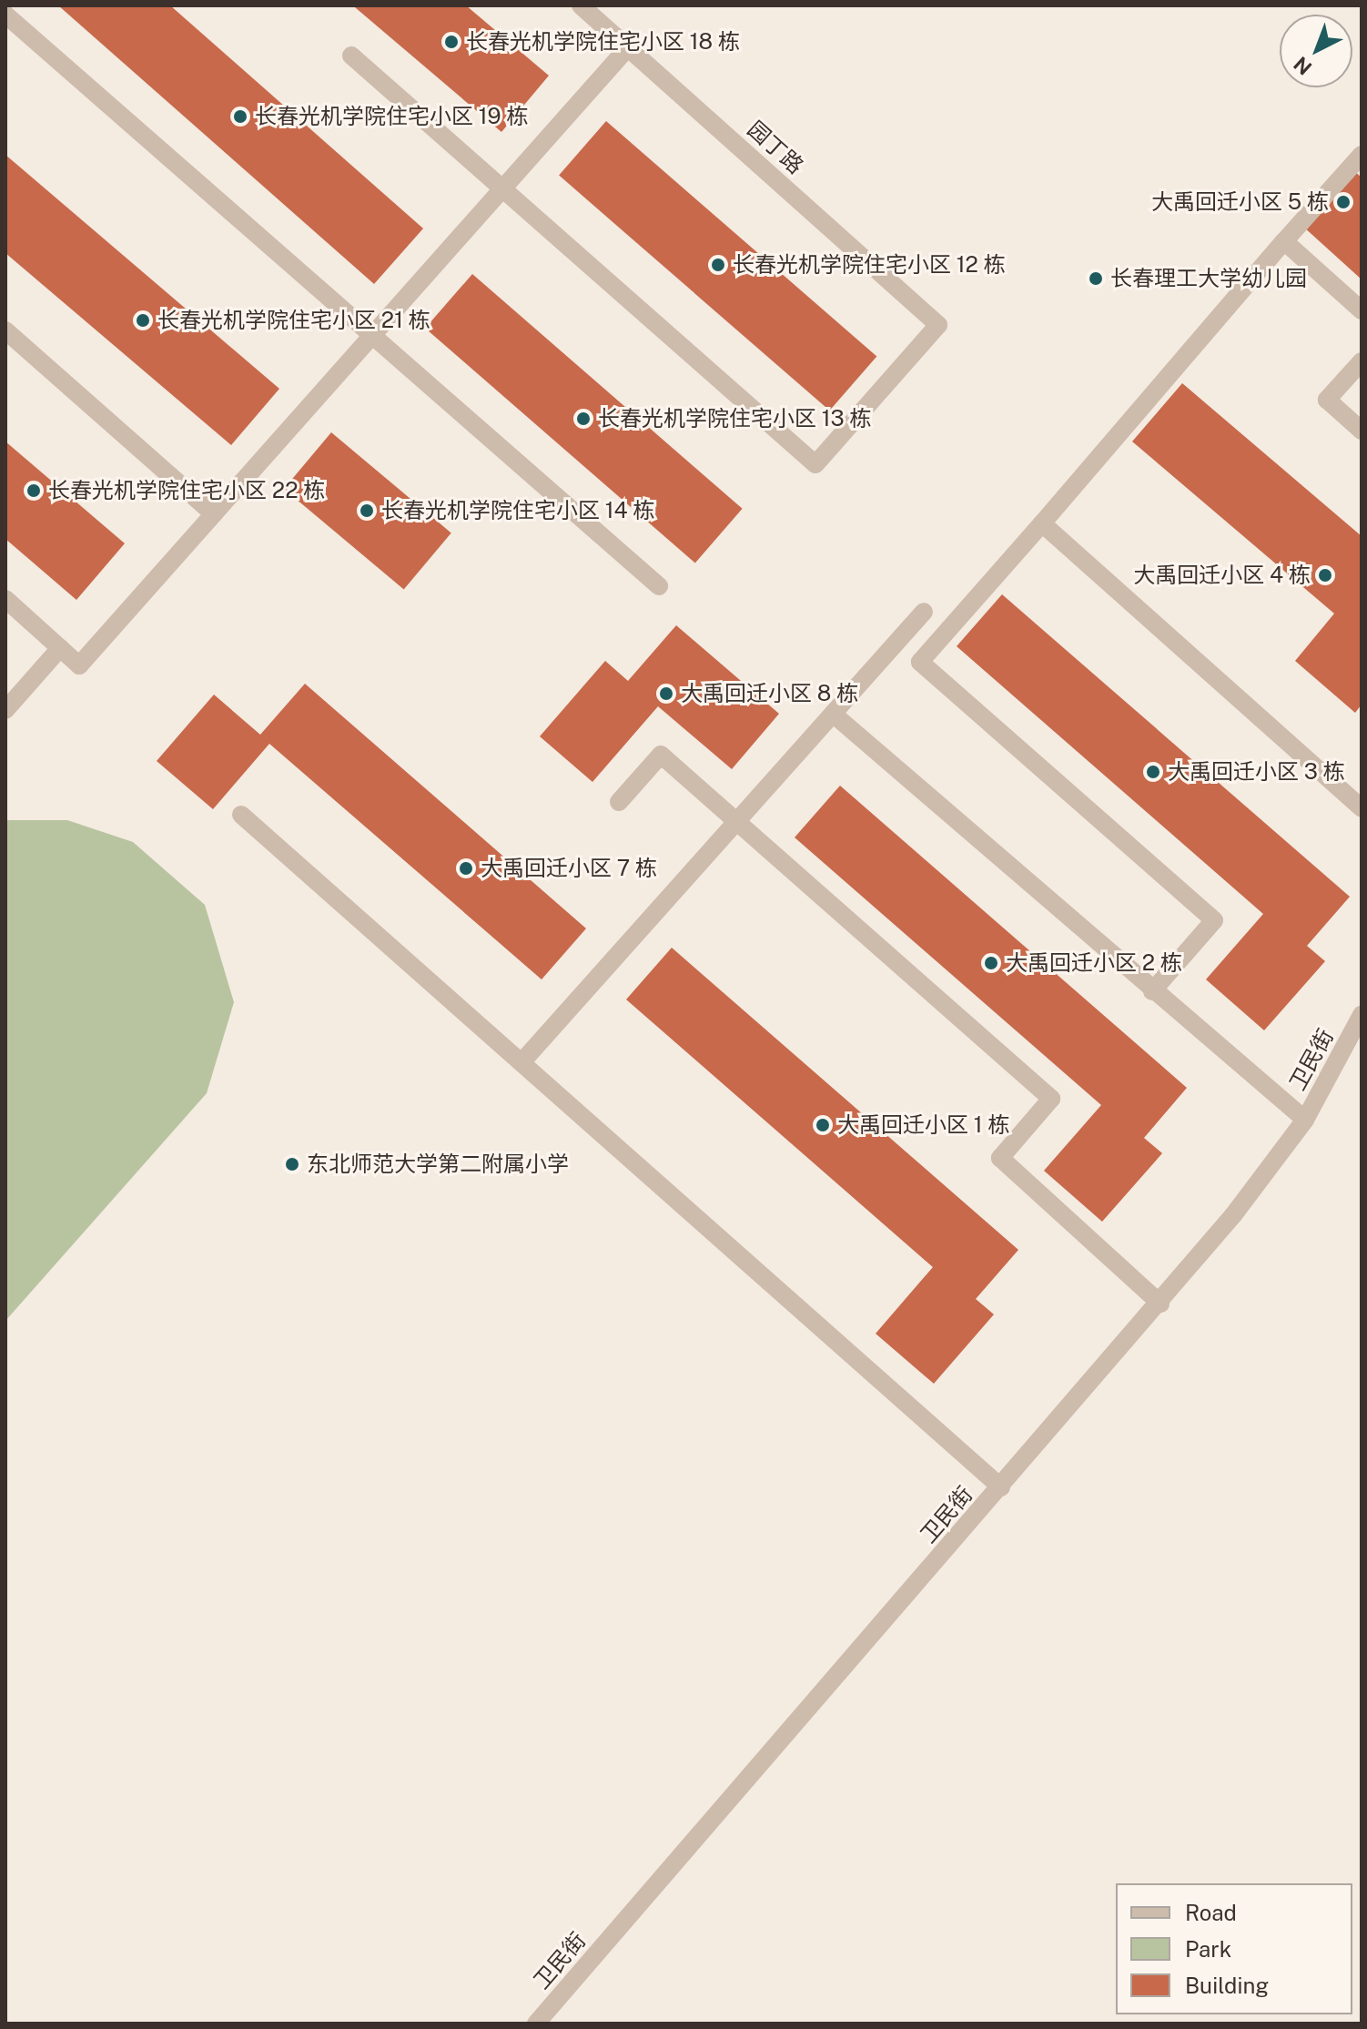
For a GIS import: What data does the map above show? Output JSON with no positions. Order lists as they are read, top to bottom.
{
  "streets": {
    "street": ["园丁路", "卫民街"]
  },
  "places": [
    "长春光机学院住宅小区 18 栋",
    "长春光机学院住宅小区 19 栋",
    "大禹回迁小区 5 栋",
    "长春光机学院住宅小区 12 栋",
    "长春理工大学幼儿园",
    "长春光机学院住宅小区 21 栋",
    "长春光机学院住宅小区 13 栋",
    "长春光机学院住宅小区 22 栋",
    "长春光机学院住宅小区 14 栋",
    "大禹回迁小区 4 栋",
    "大禹回迁小区 8 栋",
    "大禹回迁小区 3 栋",
    "大禹回迁小区 7 栋",
    "大禹回迁小区 2 栋",
    "大禹回迁小区 1 栋",
    "东北师范大学第二附属小学"
  ],
  "legend": ["Road", "Park", "Building"],
  "north": "bottom left"
}
